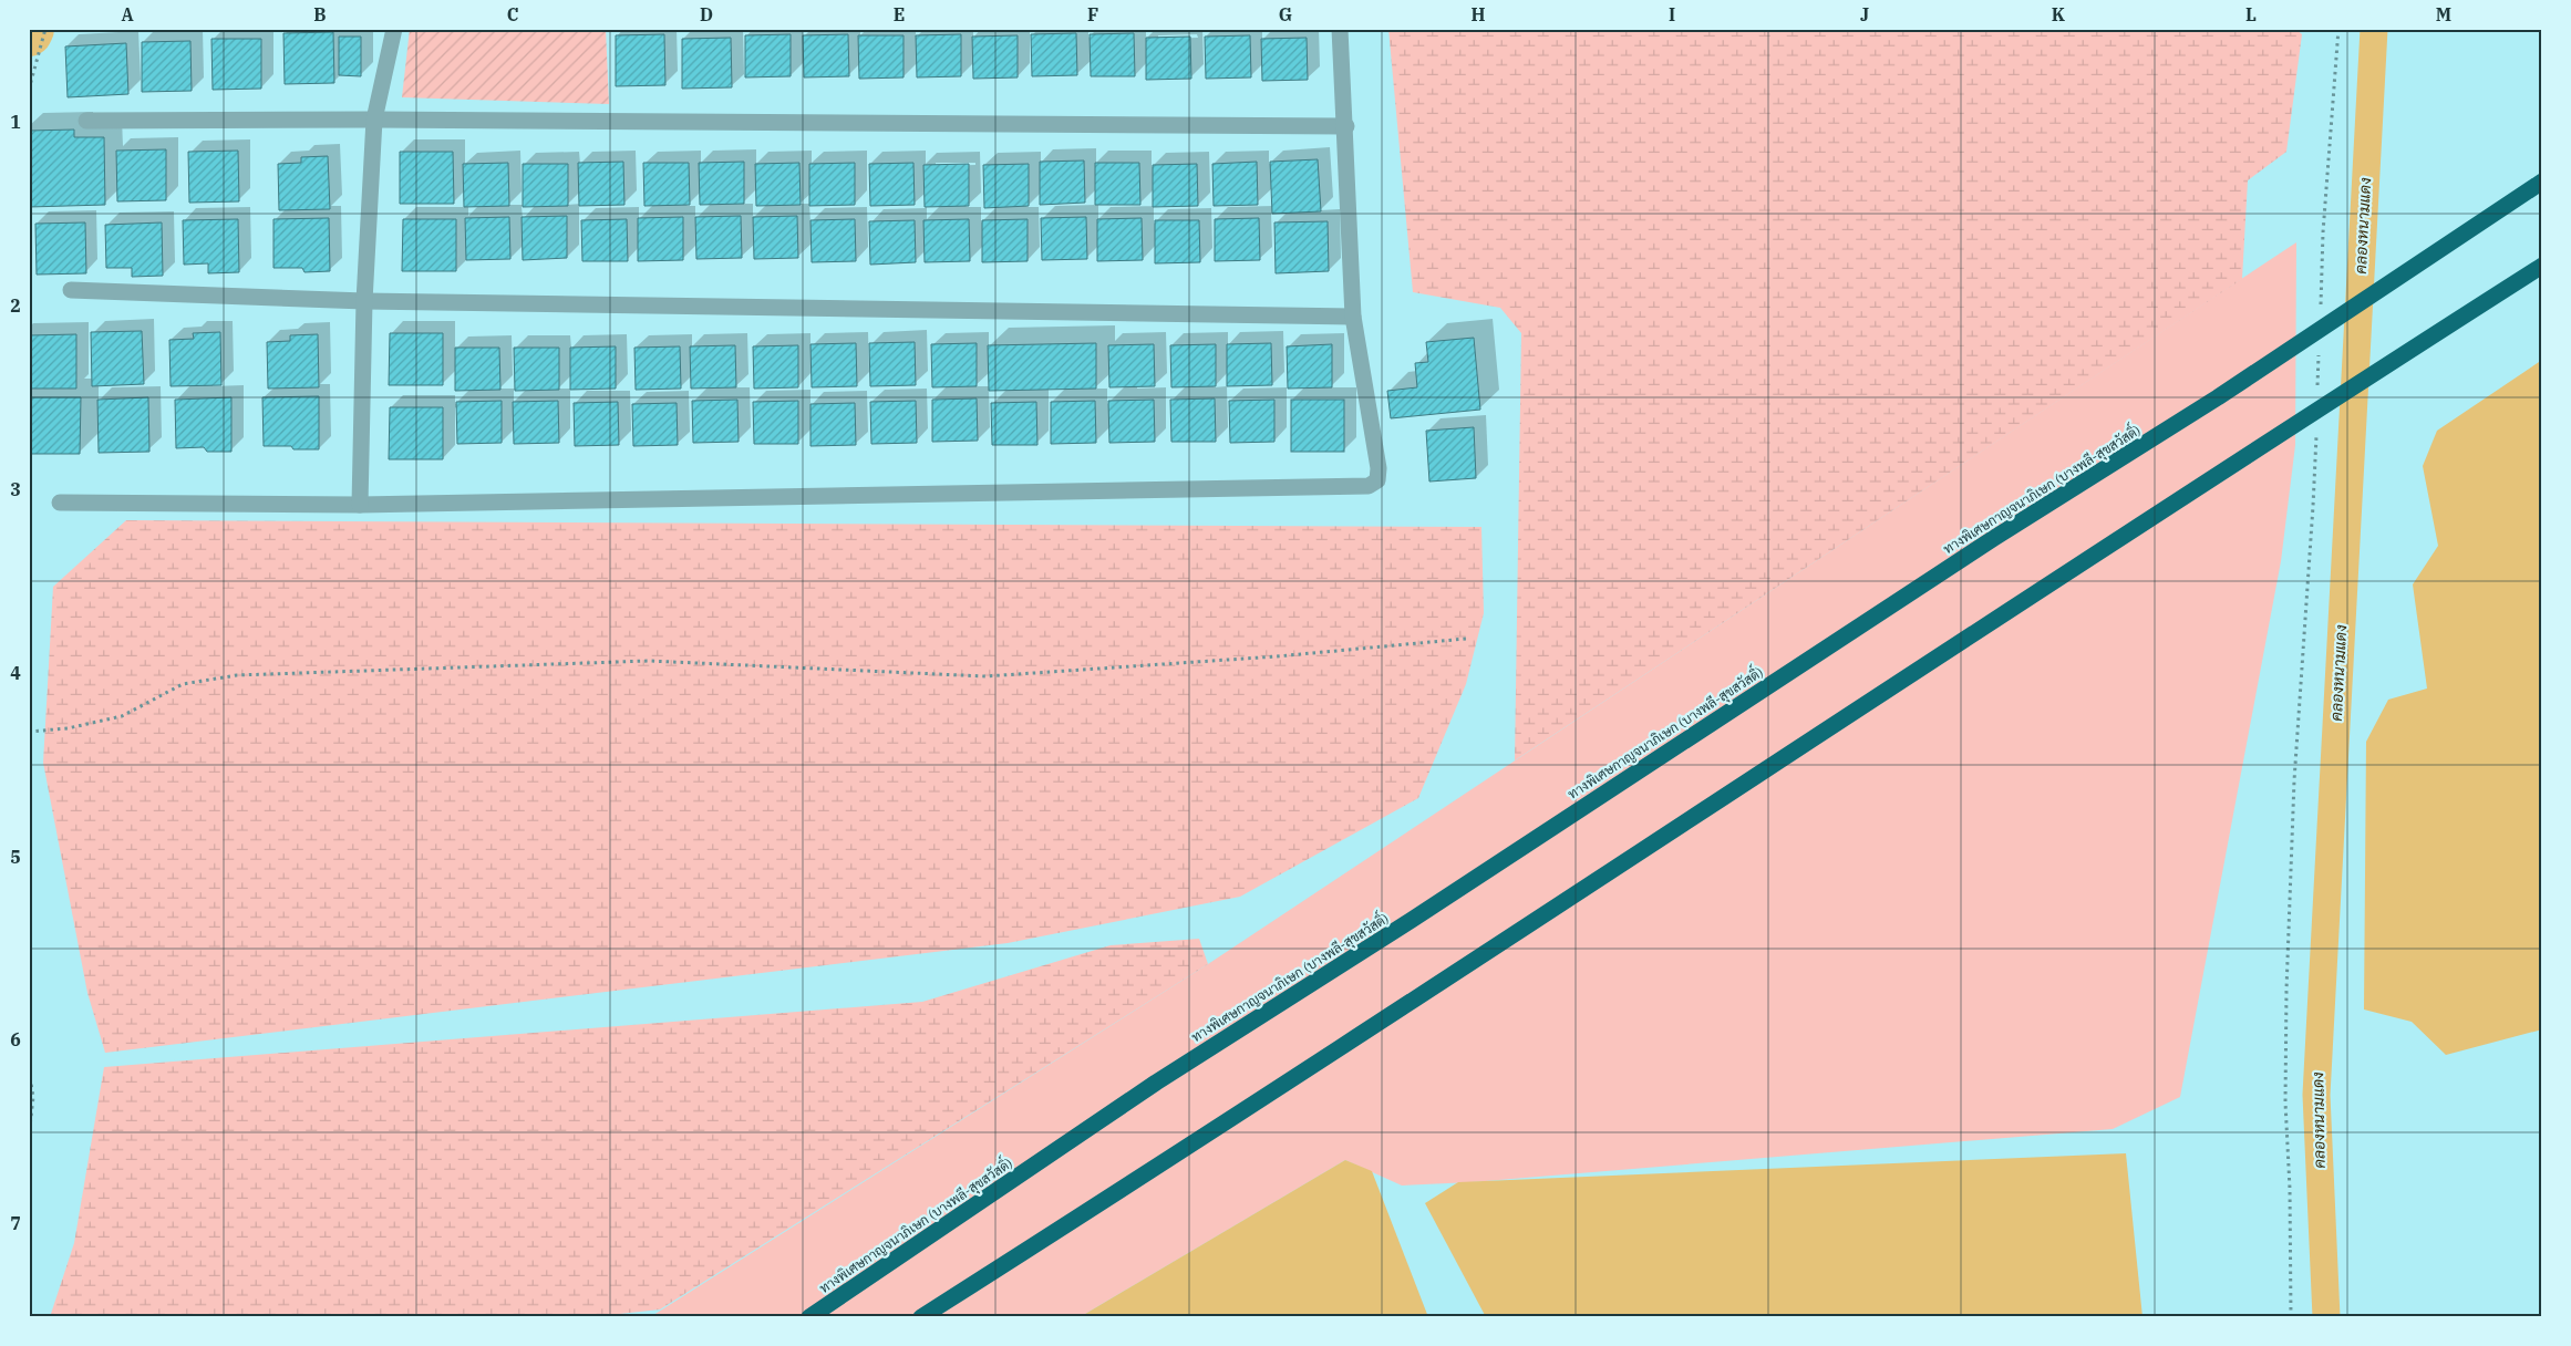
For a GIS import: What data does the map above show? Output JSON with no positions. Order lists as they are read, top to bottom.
{
  "streets": {
    "highway": ["ทางพิเศษกาญจนาภิเษก (บางพลี-สุขสวัสดิ์)"]
  },
  "water": ["คลองหนามแดง"],
  "grid": {
    "columns": [
      "A",
      "B",
      "C",
      "D",
      "E",
      "F",
      "G",
      "H",
      "I",
      "J",
      "K",
      "L",
      "M"
    ],
    "rows": [
      "1",
      "2",
      "3",
      "4",
      "5",
      "6",
      "7"
    ]
  }
}
